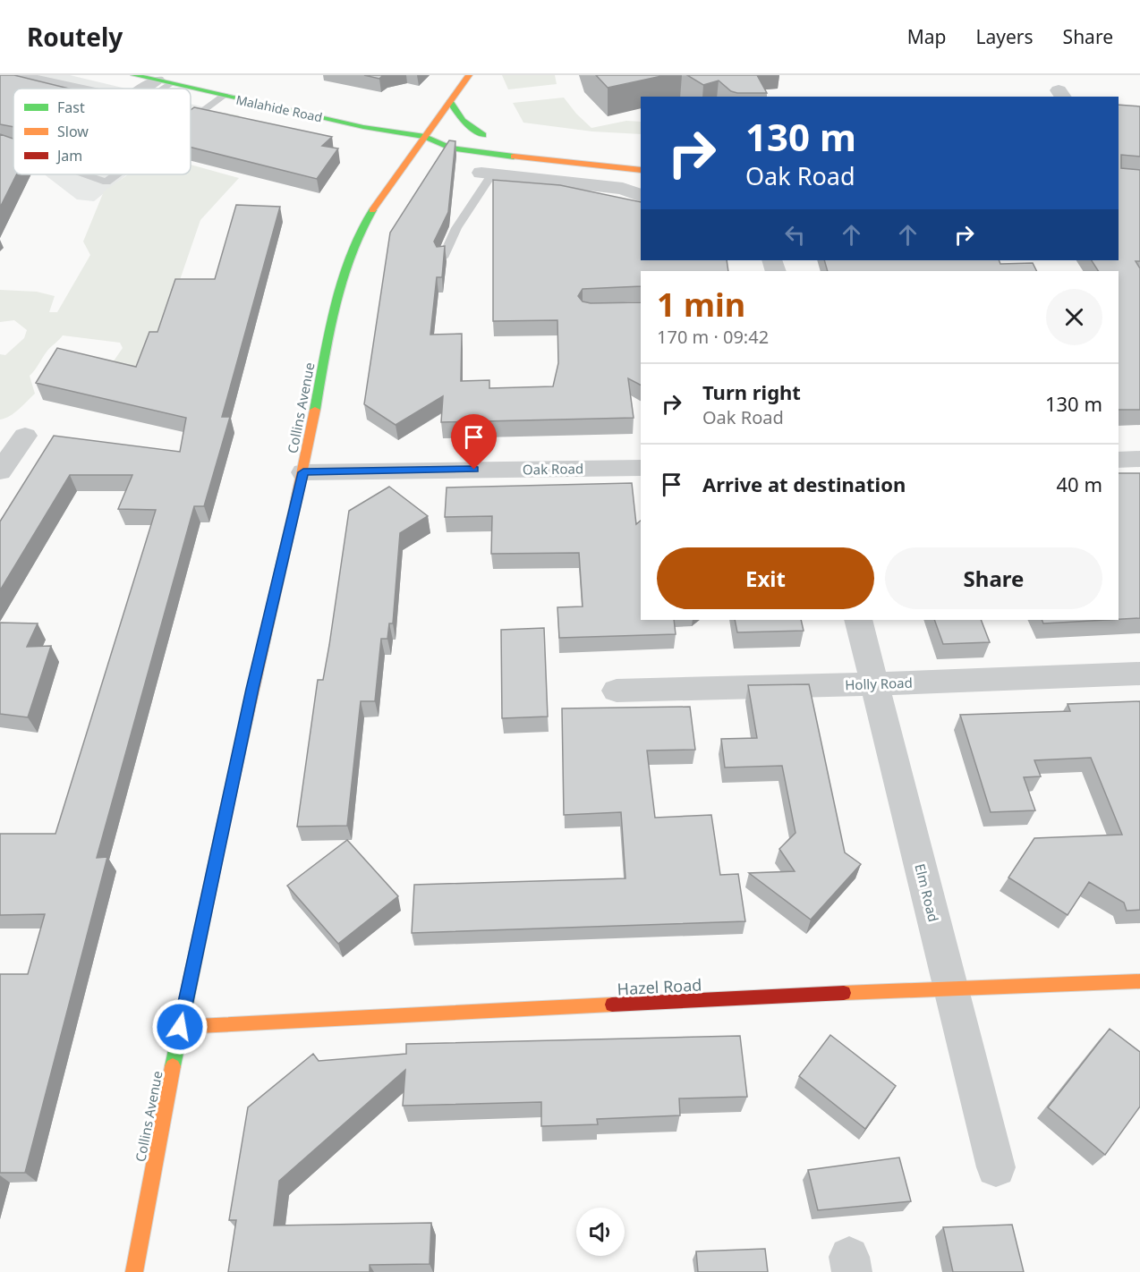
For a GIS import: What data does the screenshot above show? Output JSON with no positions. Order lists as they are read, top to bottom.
{
  "streets": {
    "main road": ["Malahide Road", "Collins Avenue", "Hazel Road"],
    "street": ["Oak Road", "Holly Road", "Elm Road"]
  },
  "crossings": [
    ["Malahide Road", "Collins Avenue"],
    ["Collins Avenue", "Oak Road"],
    ["Collins Avenue", "Hazel Road"],
    ["Holly Road", "Elm Road"],
    ["Elm Road", "Hazel Road"]
  ],
  "legend": ["Fast", "Slow", "Jam"],
  "page": {
    "header": "Routely",
    "nav": ["Map", "Layers", "Share"],
    "turn": ["130 m", "Oak Road"],
    "heading": ["1 min", "170 m · 09:42"],
    "list": [
      {
        "name": "Turn right",
        "note": "Oak Road",
        "value": "130 m"
      },
      {
        "name": "Arrive at destination",
        "value": "40 m"
      }
    ],
    "buttons": ["Exit", "Share"]
  }
}
